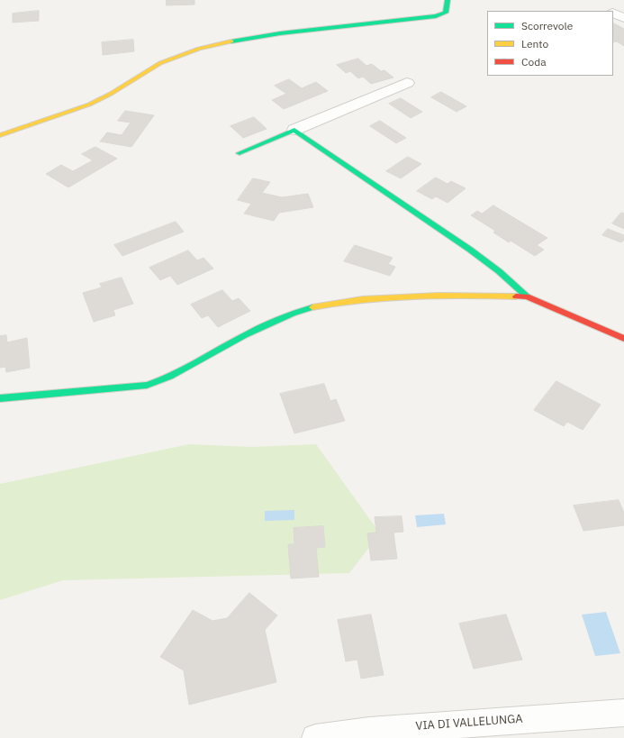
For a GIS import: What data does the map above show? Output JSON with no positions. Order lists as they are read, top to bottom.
{
  "streets": {
    "street": ["VIA DI VALLELUNGA"]
  },
  "legend": ["Scorrevole", "Lento", "Coda"]
}
